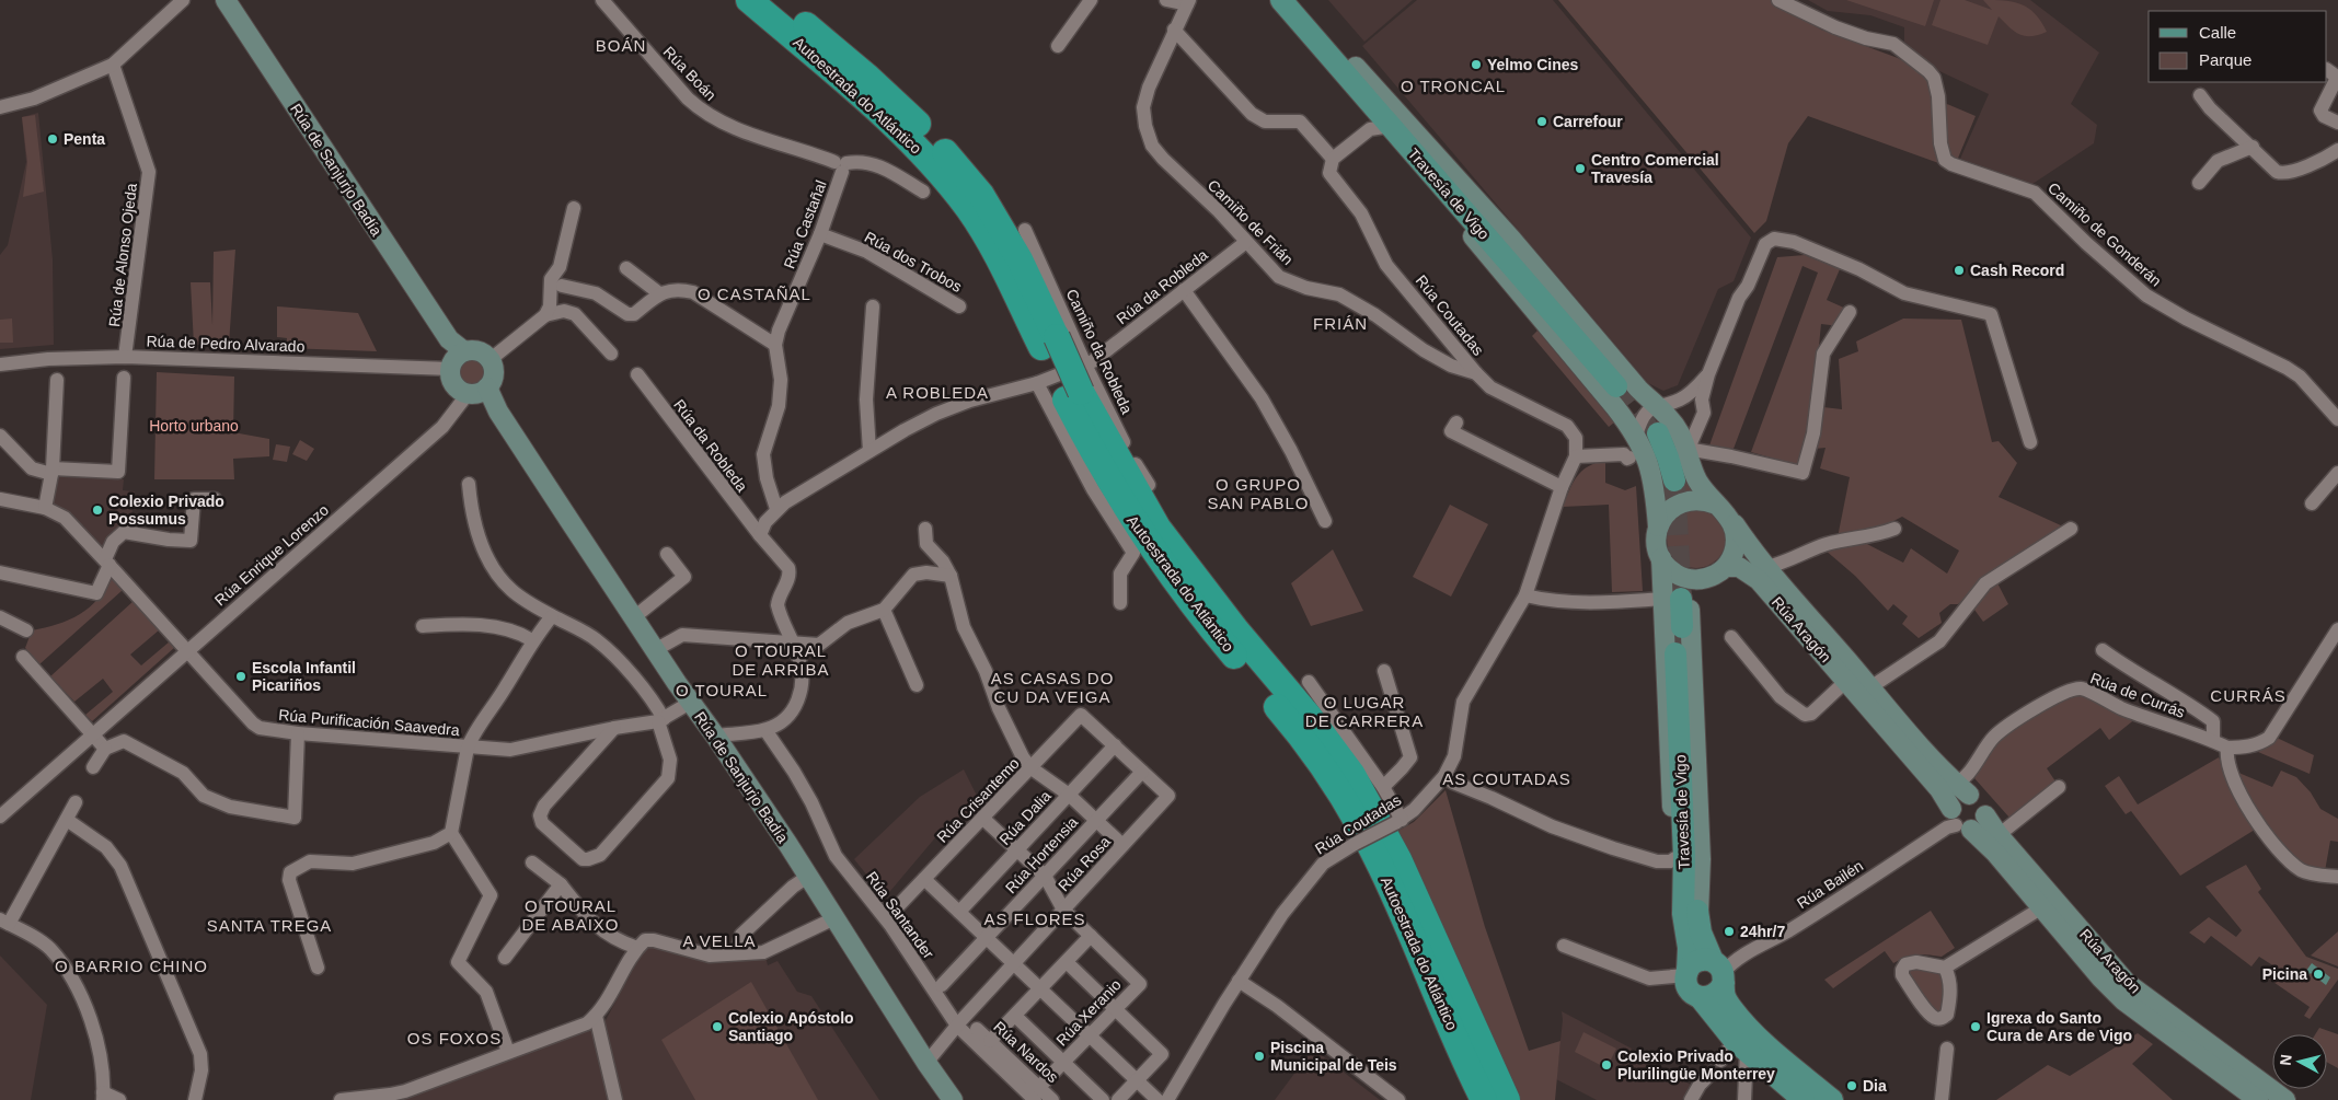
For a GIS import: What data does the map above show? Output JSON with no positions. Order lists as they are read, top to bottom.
{
  "streets": {
    "highway": ["Autoestrada do Atlántico"],
    "main road": ["Rúa de Sanjurjo Badía", "Travesía de Vigo", "Rúa Aragón"],
    "street": [
      "Rúa Boán",
      "Camiño de Frián",
      "Rúa Castañal",
      "Camiño de Gonderán",
      "Rúa de Alonso Ojeda",
      "Rúa dos Trobos",
      "Rúa da Robleda",
      "Rúa Coutadas",
      "Rúa de Pedro Alvarado",
      "Camiño da Robleda",
      "Rúa Enrique Lorenzo",
      "Rúa de Currás",
      "Rúa Purificación Saavedra",
      "Rúa Crisantemo",
      "Rúa Dalia",
      "Rúa Hortensia",
      "Rúa Rosa",
      "Rúa Bailén",
      "Rúa Santander",
      "Rúa Xeranio",
      "Rúa Nardos"
    ]
  },
  "crossings": [
    ["Rúa Boán", "Rúa Castañal"],
    ["Rúa de Sanjurjo Badía", "Rúa da Robleda"],
    ["Rúa de Sanjurjo Badía", "Rúa de Pedro Alvarado"],
    ["Rúa de Sanjurjo Badía", "Rúa Enrique Lorenzo"],
    ["Rúa de Sanjurjo Badía", "Rúa Purificación Saavedra"],
    ["Travesía de Vigo", "Rúa Bailén"],
    ["Camiño de Frián", "Rúa da Robleda"],
    ["Camiño de Frián", "Rúa Coutadas"],
    ["Rúa Castañal", "Rúa dos Trobos"],
    ["Rúa Castañal", "Rúa da Robleda"],
    ["Rúa de Alonso Ojeda", "Rúa de Pedro Alvarado"],
    ["Rúa da Robleda", "Camiño da Robleda"],
    ["Rúa da Robleda", "Rúa Santander"],
    ["Rúa de Pedro Alvarado", "Rúa Enrique Lorenzo"],
    ["Rúa Enrique Lorenzo", "Rúa Purificación Saavedra"],
    ["Rúa Aragón", "Rúa de Currás"],
    ["Rúa Aragón", "Rúa Bailén"],
    ["Rúa Crisantemo", "Rúa Dalia"],
    ["Rúa Crisantemo", "Rúa Xeranio"],
    ["Rúa Dalia", "Rúa Xeranio"],
    ["Rúa Hortensia", "Rúa Rosa"],
    ["Rúa Hortensia", "Rúa Xeranio"],
    ["Rúa Rosa", "Rúa Santander"],
    ["Rúa Rosa", "Rúa Xeranio"],
    ["Rúa Santander", "Rúa Xeranio"],
    ["Rúa Santander", "Rúa Nardos"],
    ["Rúa Xeranio", "Rúa Nardos"]
  ],
  "districts": [
    "BOÁN",
    "O TRONCAL",
    "O CASTAÑAL",
    "FRIÁN",
    "A ROBLEDA",
    "O GRUPO SAN PABLO",
    "O TOURAL DE ARRIBA",
    "AS CASAS DO CU DA VEIGA",
    "O TOURAL",
    "CURRÁS",
    "O LUGAR DE CARRERA",
    "AS COUTADAS",
    "O TOURAL DE ABAIXO",
    "AS FLORES",
    "SANTA TREGA",
    "A VELLA",
    "O BARRIO CHINO",
    "OS FOXOS"
  ],
  "parks": ["Horto urbano"],
  "places": [
    "Yelmo Cines",
    "Carrefour",
    "Penta",
    "Centro Comercial Travesía",
    "Cash Record",
    "Colexio Privado Possumus",
    "Escola Infantil Picariños",
    "24hr/7",
    "Picina",
    "Colexio Apóstolo Santiago",
    "Igrexa do Santo Cura de Ars de Vigo",
    "Piscina Municipal de Teis",
    "Colexio Privado Plurilingüe Monterrey",
    "Dia"
  ],
  "legend": ["Calle", "Parque"],
  "north": "left"
}
